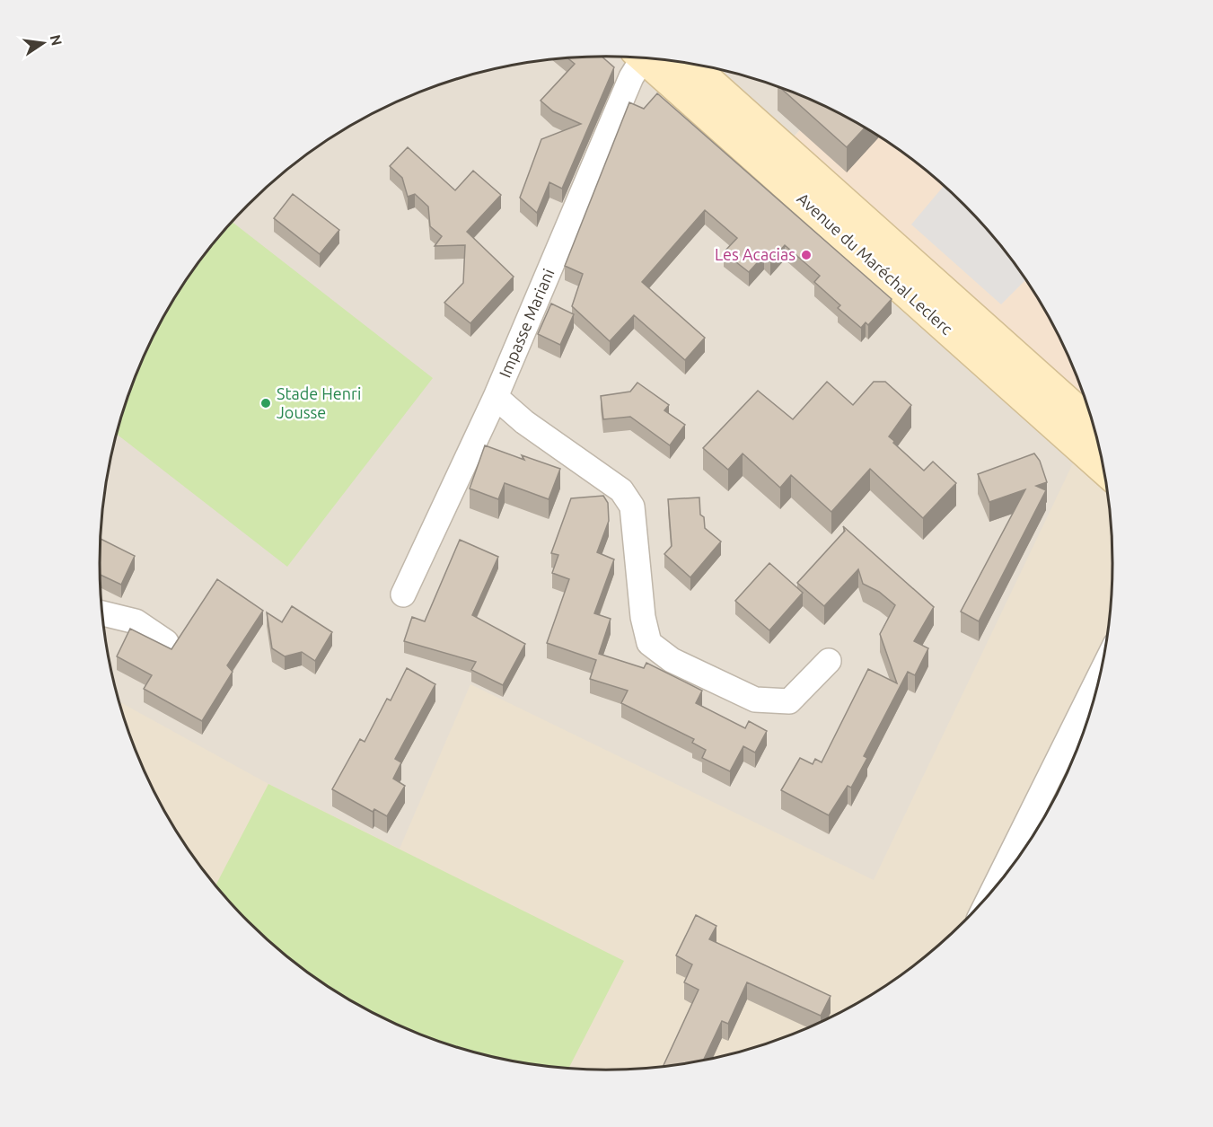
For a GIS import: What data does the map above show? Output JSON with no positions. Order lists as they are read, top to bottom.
{
  "streets": {
    "main road": ["Avenue du Maréchal Leclerc"],
    "street": ["Impasse Mariani"]
  },
  "places": ["Les Acacias", "Stade Henri Jousse"],
  "north": "right"
}
